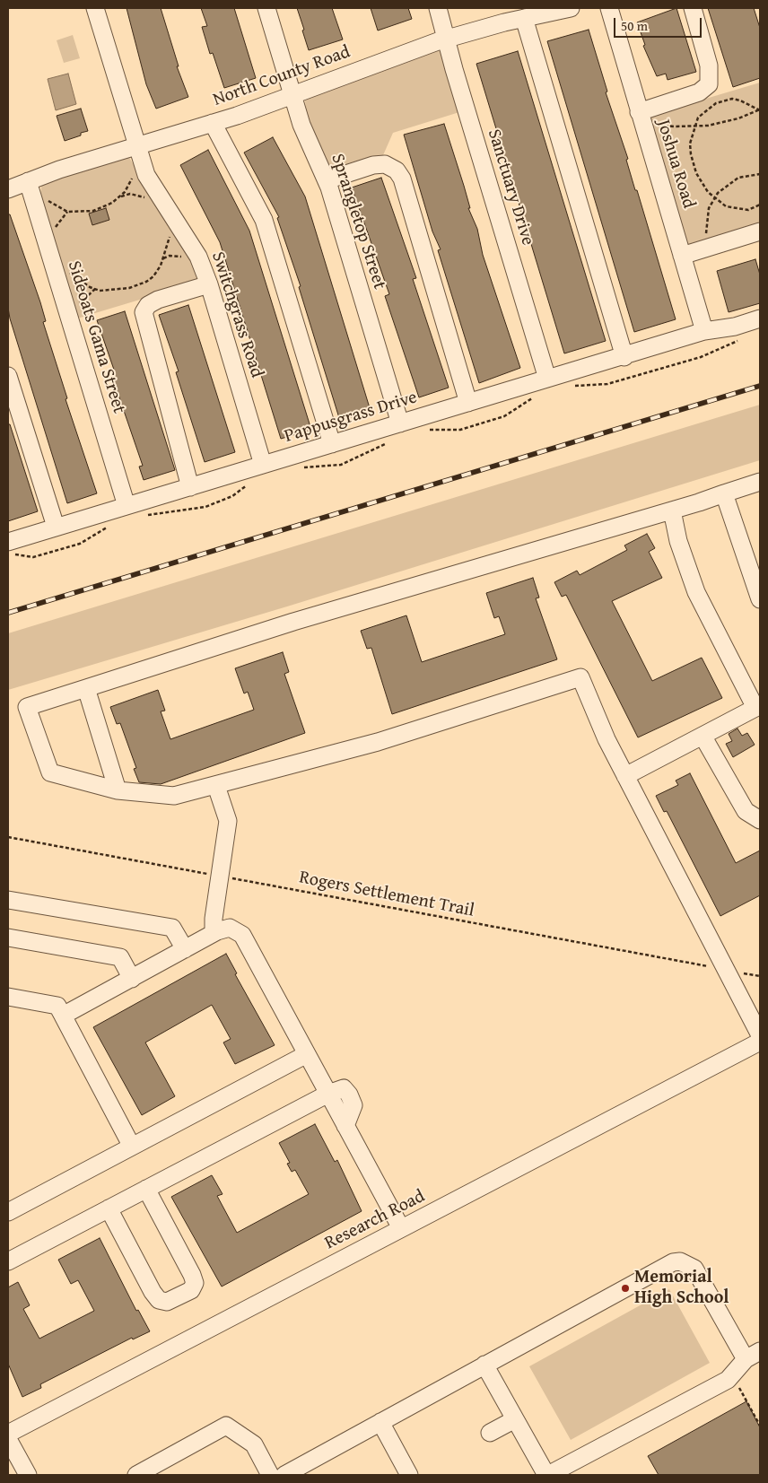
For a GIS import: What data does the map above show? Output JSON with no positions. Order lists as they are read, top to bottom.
{
  "streets": {
    "street": [
      "North County Road",
      "Joshua Road",
      "Sanctuary Drive",
      "Sprangletop Street",
      "Switchgrass Road",
      "Sideoats Gama Street",
      "Pappusgrass Drive",
      "Research Road"
    ],
    "path": ["Rogers Settlement Trail"]
  },
  "crossings": [
    ["North County Road", "Sanctuary Drive"],
    ["North County Road", "Sprangletop Street"],
    ["North County Road", "Switchgrass Road"],
    ["North County Road", "Sideoats Gama Street"],
    ["Joshua Road", "Pappusgrass Drive"],
    ["Sanctuary Drive", "Pappusgrass Drive"],
    ["Sprangletop Street", "Pappusgrass Drive"],
    ["Switchgrass Road", "Pappusgrass Drive"],
    ["Sideoats Gama Street", "Pappusgrass Drive"]
  ],
  "places": ["Memorial High School"],
  "scale_bar": "50 m"
}
